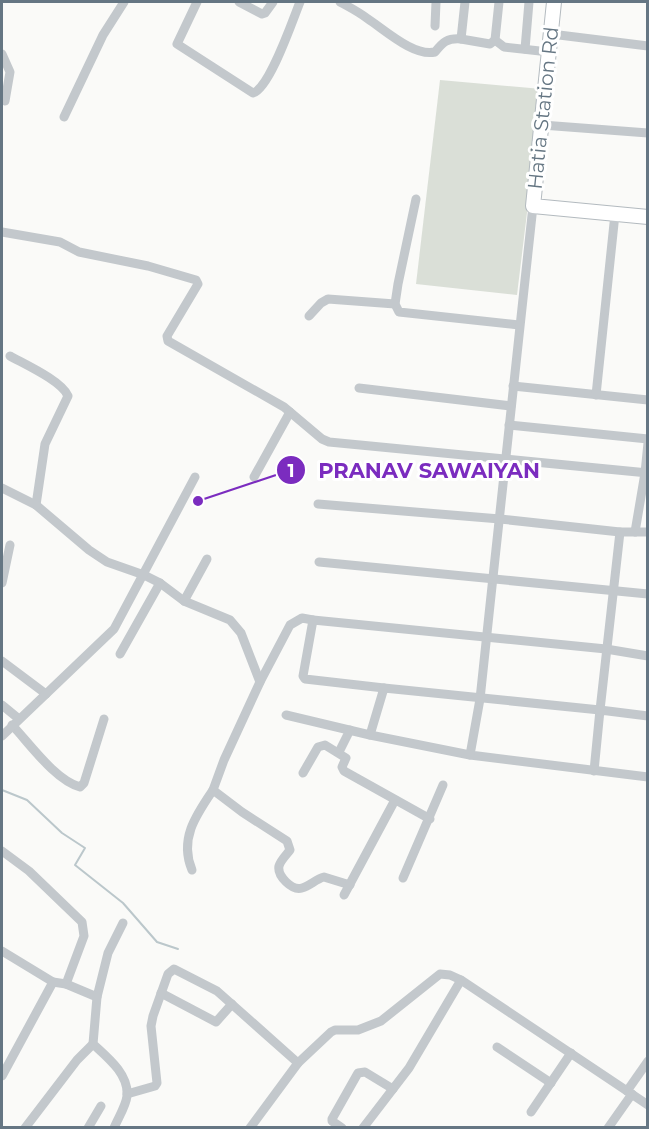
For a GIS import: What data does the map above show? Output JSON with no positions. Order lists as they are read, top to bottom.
{
  "streets": {
    "street": ["Hatia Station Rd"]
  },
  "places": ["PRANAV SAWAIYAN"]
}
